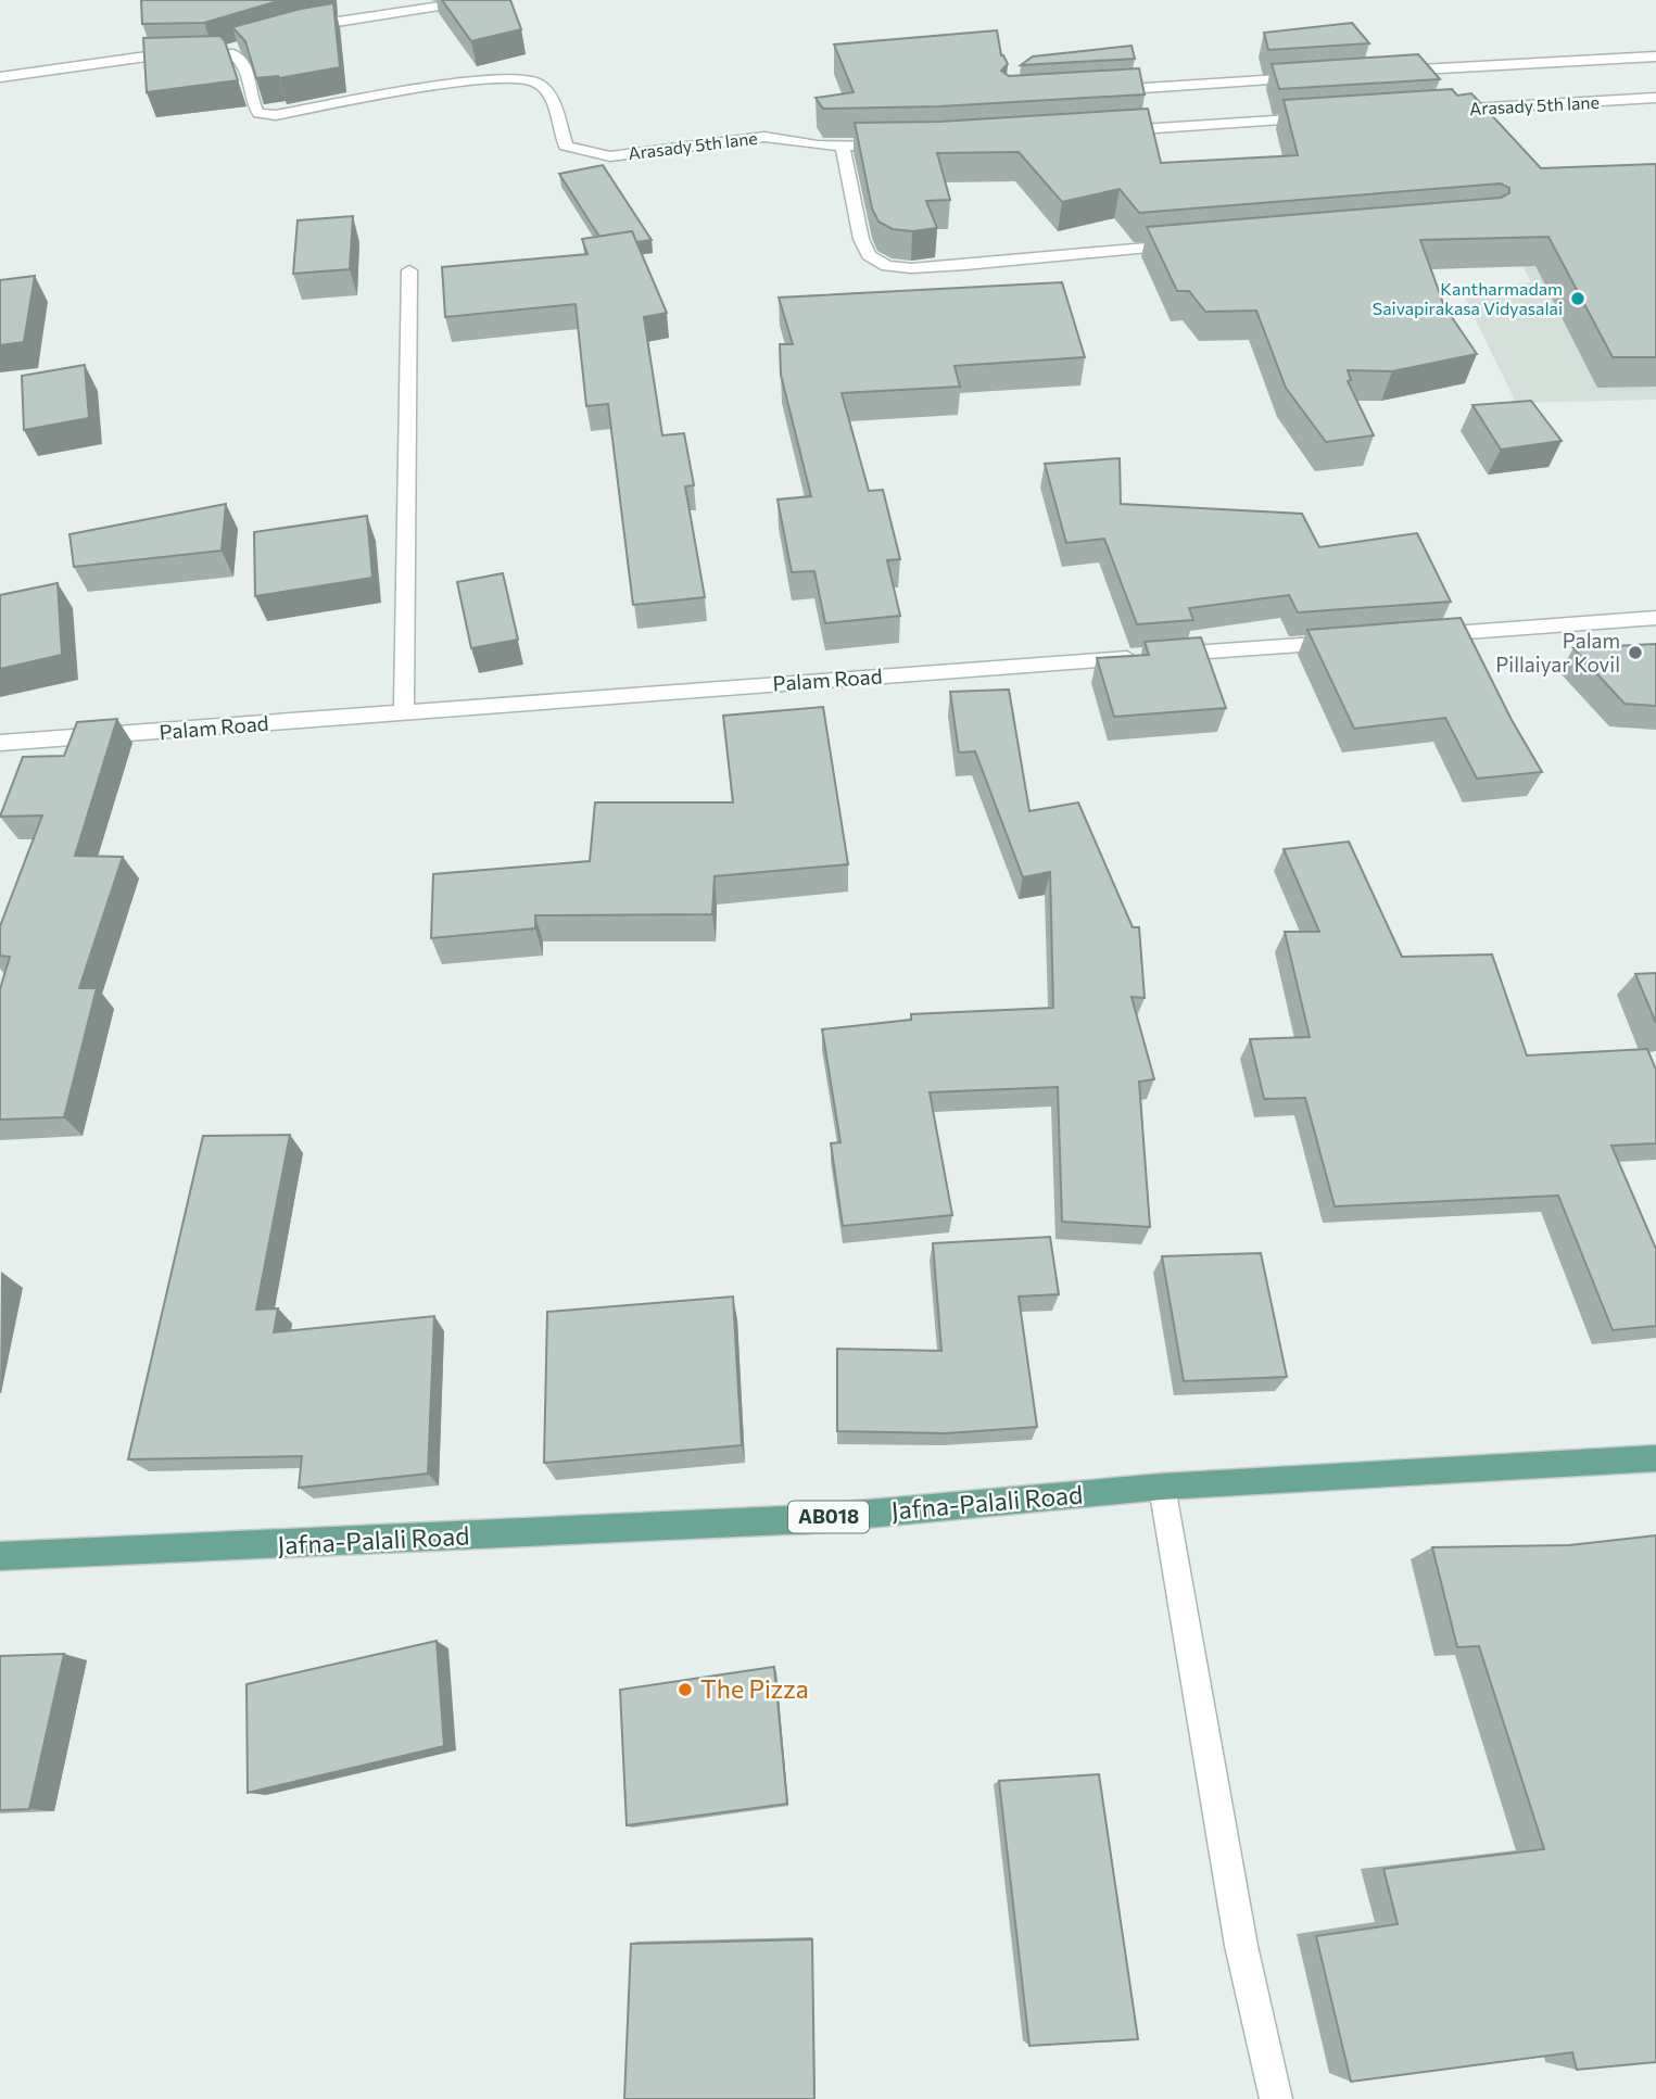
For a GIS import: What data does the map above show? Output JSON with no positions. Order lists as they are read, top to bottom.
{
  "streets": {
    "main road": ["Jafna-Palali Road", "AB018"],
    "street": ["Arasady 5th lane", "Palam Road"]
  },
  "places": ["Kantharmadam Saivapirakasa Vidyasalai", "Palam Pillaiyar Kovil", "The Pizza"]
}
